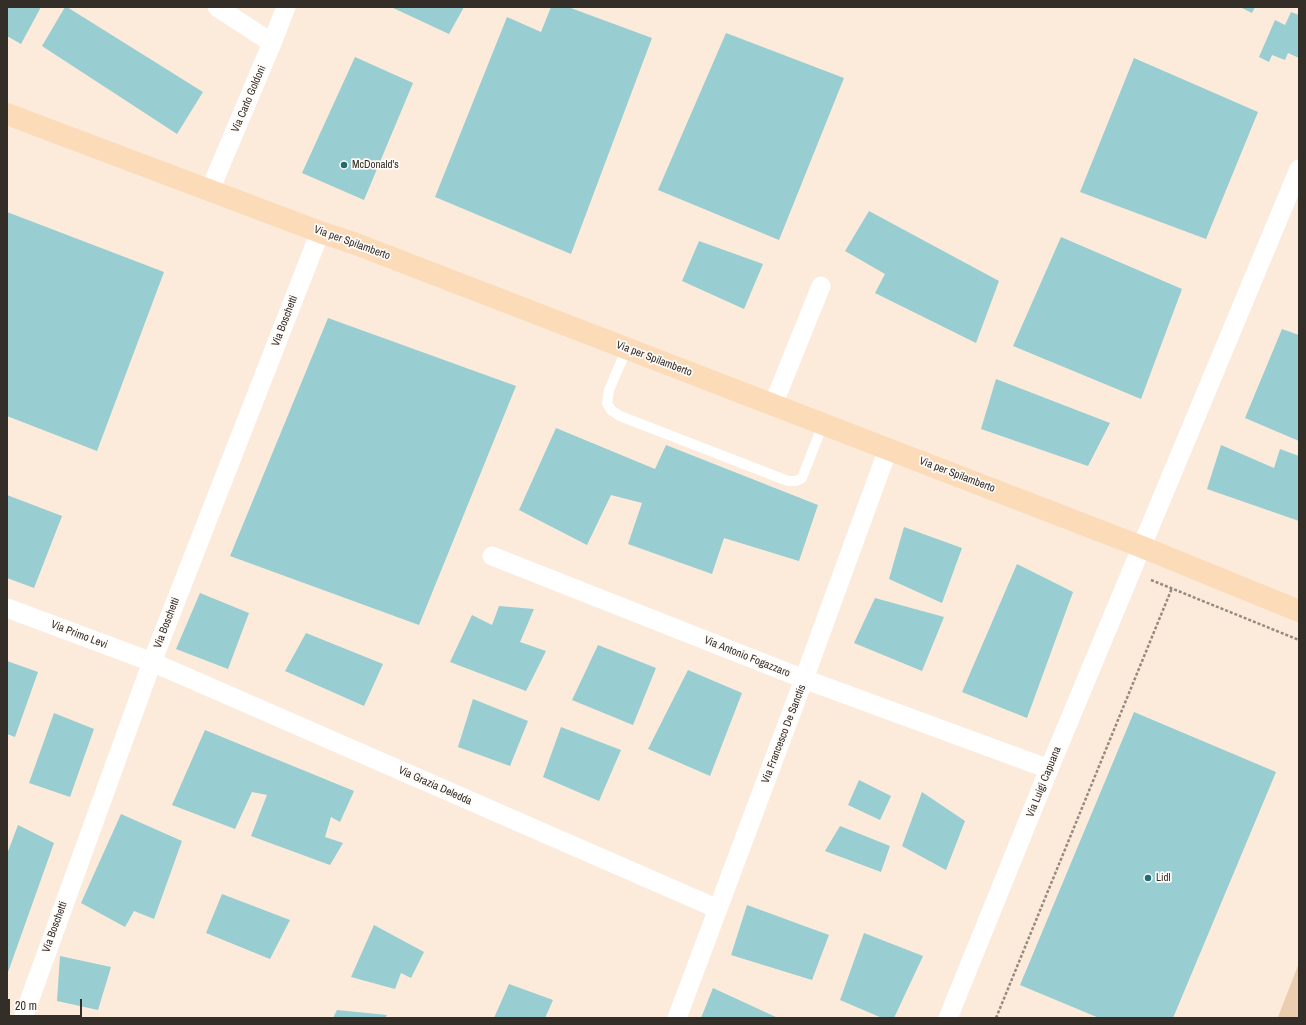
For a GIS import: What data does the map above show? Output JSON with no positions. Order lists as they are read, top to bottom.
{
  "streets": {
    "main road": ["Via per Spilamberto"],
    "street": [
      "Via Carlo Goldoni",
      "Via Boschetti",
      "Via Primo Levi",
      "Via Antonio Fogazzaro",
      "Via Francesco De Sanctis",
      "Via Luigi Capuana",
      "Via Grazia Deledda"
    ]
  },
  "crossings": [
    ["Via Carlo Goldoni", "Via per Spilamberto"],
    ["Via per Spilamberto", "Via Boschetti"],
    ["Via per Spilamberto", "Via Francesco De Sanctis"],
    ["Via per Spilamberto", "Via Luigi Capuana"],
    ["Via Boschetti", "Via Primo Levi"],
    ["Via Boschetti", "Via Grazia Deledda"],
    ["Via Primo Levi", "Via Grazia Deledda"],
    ["Via Antonio Fogazzaro", "Via Francesco De Sanctis"],
    ["Via Antonio Fogazzaro", "Via Luigi Capuana"],
    ["Via Francesco De Sanctis", "Via Grazia Deledda"]
  ],
  "places": ["McDonald's", "Lidl"],
  "scale_bar": "20 m"
}
